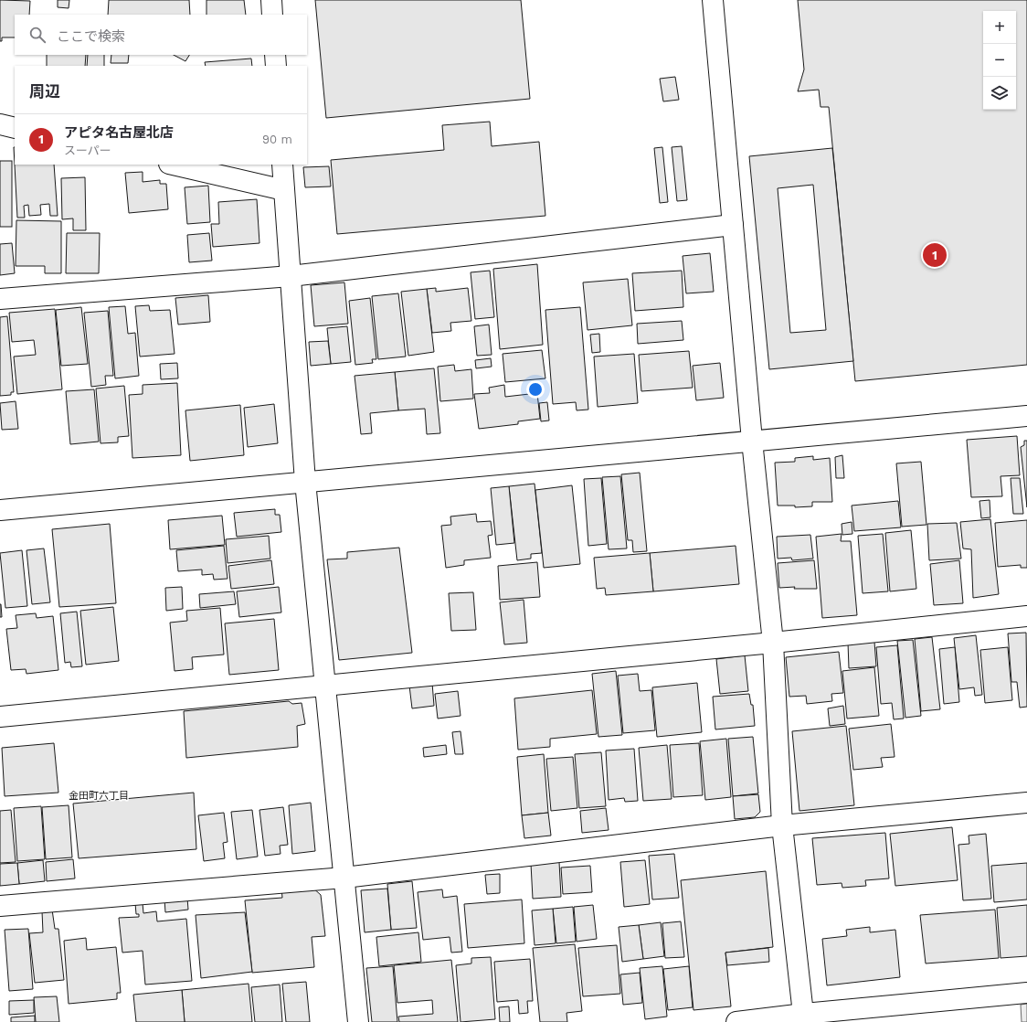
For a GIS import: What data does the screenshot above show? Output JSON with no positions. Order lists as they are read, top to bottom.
{
  "districts": ["金田町六丁目"],
  "page": {
    "map_buttons": ["+", "−"],
    "search": "ここで検索",
    "heading": "周辺",
    "list": [
      {
        "mark": "1",
        "name": "アピタ名古屋北店",
        "note": "スーパー",
        "value": "90 m"
      }
    ],
    "pins": "1"
  }
}
